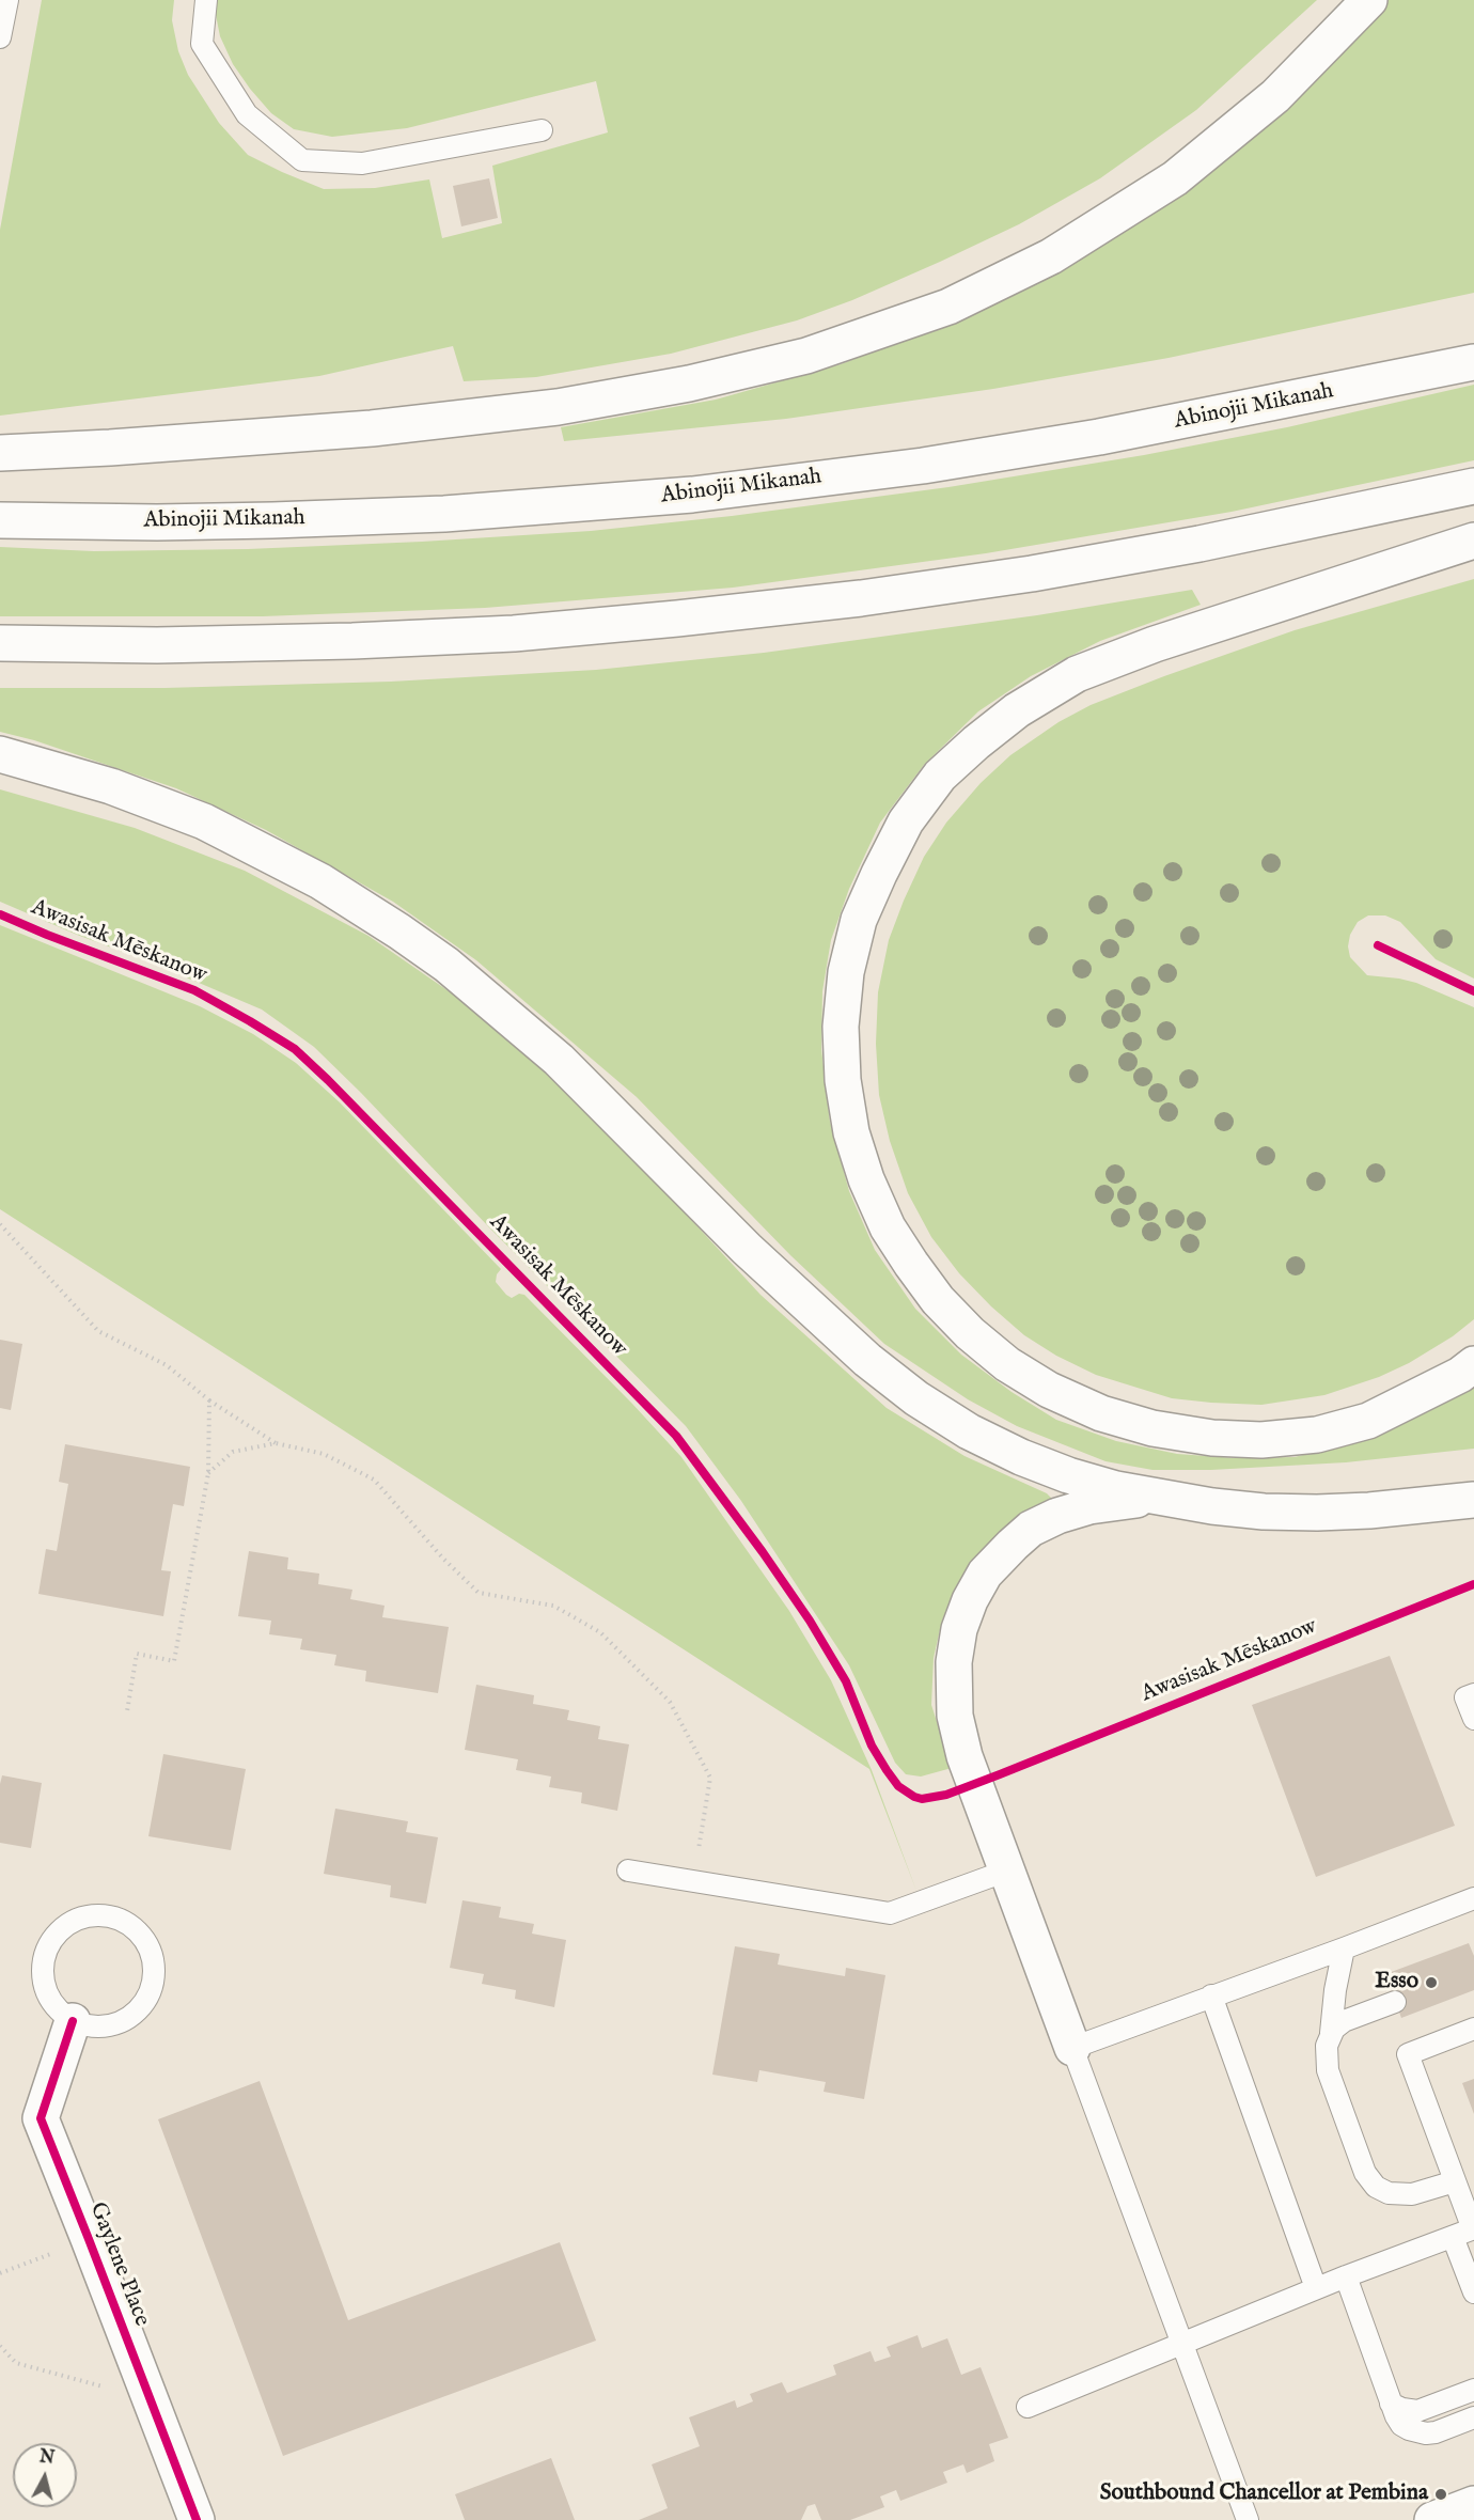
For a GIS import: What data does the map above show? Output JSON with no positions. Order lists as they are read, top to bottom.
{
  "streets": {
    "main road": ["Abinojii Mikanah", "Gaylene Place"],
    "cycle path": ["Awasisak Mēskanow"]
  },
  "places": ["Esso", "Southbound Chancellor at Pembina"],
  "north": "top"
}
